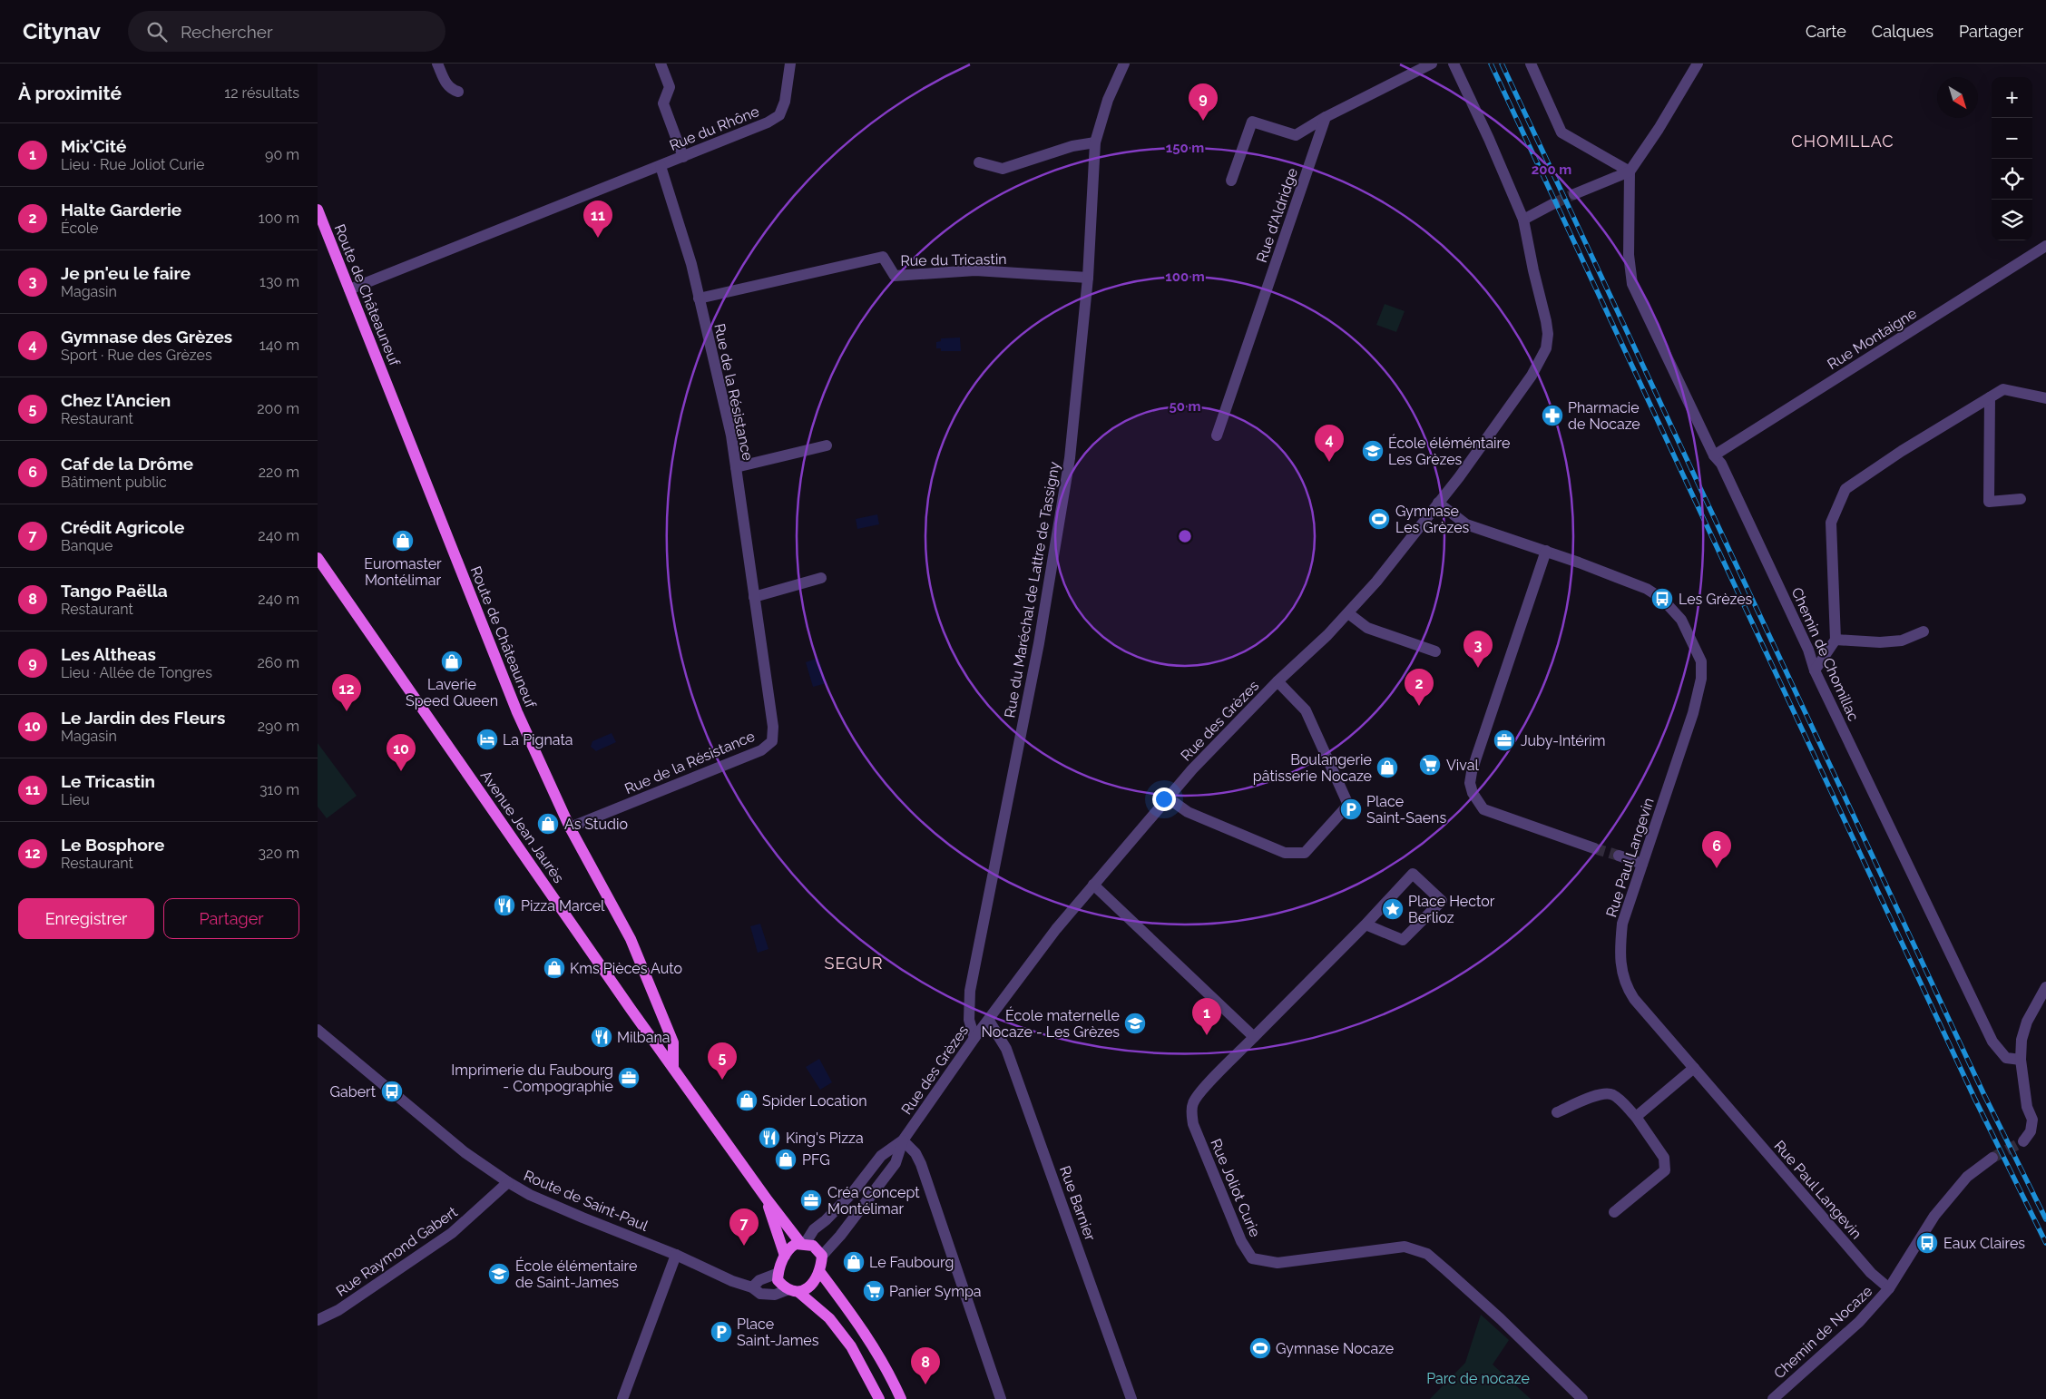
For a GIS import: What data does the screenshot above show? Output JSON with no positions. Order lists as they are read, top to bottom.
{
  "streets": {
    "main road": ["Route de Châteauneuf", "Avenue Jean Jaurès"],
    "street": [
      "Rue du Rhône",
      "Rue d'Aldridge",
      "Rue du Tricastin",
      "Rue Montaigne",
      "Rue de la Résistance",
      "Rue du Maréchal de Lattre de Tassigny",
      "Chemin de Chomillac",
      "Rue des Grèzes",
      "Rue Paul Langevin",
      "Rue Joliot Curie",
      "Route de Saint-Paul",
      "Rue Barnier",
      "Rue Raymond Gabert",
      "Chemin de Nocaze"
    ]
  },
  "crossings": [
    ["Rue du Rhône", "Rue de la Résistance"],
    ["Rue du Tricastin", "Rue de la Résistance"],
    ["Rue du Tricastin", "Rue du Maréchal de Lattre de Tassigny"],
    ["Route de Châteauneuf", "Rue de la Résistance"],
    ["Route de Châteauneuf", "Avenue Jean Jaurès"],
    ["Rue Montaigne", "Chemin de Chomillac"],
    ["Rue du Maréchal de Lattre de Tassigny", "Rue des Grèzes"],
    ["Rue des Grèzes", "Avenue Jean Jaurès"],
    ["Rue des Grèzes", "Rue Paul Langevin"],
    ["Rue des Grèzes", "Route de Saint-Paul"],
    ["Rue des Grèzes", "Rue Barnier"],
    ["Avenue Jean Jaurès", "Route de Saint-Paul"],
    ["Rue Paul Langevin", "Chemin de Nocaze"],
    ["Route de Saint-Paul", "Rue Raymond Gabert"]
  ],
  "districts": ["CHOMILLAC", "SEGUR"],
  "parks": ["Parc de nocaze"],
  "places": {
    "pharmacy": ["Pharmacie de Nocaze"],
    "school or university": ["École éléméntaire Les Grèzes", "École maternelle Nocaze - Les Grèzes", "École élémentaire de Saint-James"],
    "sports": ["Gymnase Les Grèzes", "Gymnase Nocaze"],
    "shop": [
      "Euromaster Montélimar",
      "Laverie Speed Queen",
      "Boulangerie pâtisserie Nocaze",
      "As Studio",
      "Kms Pièces Auto",
      "Spider Location",
      "PFG",
      "Le Faubourg"
    ],
    "bus stop": ["Les Grèzes", "Gabert", "Eaux Claires"],
    "hotel": ["La Pignata"],
    "office": ["Juby-Intérim", "Imprimerie du Faubourg - Compographie", "Créa Concept Montélimar"],
    "supermarket": ["Vival", "Panier Sympa"],
    "parking": ["Place Saint-Saens", "Place Saint-James"],
    "restaurant": ["Pizza Marcel", "Milbana", "King's Pizza"],
    "place": ["Place Hector Berlioz"]
  },
  "north": "bottom right",
  "page": {
    "header": "Citynav",
    "search": "Rechercher",
    "nav": ["Carte", "Calques", "Partager"],
    "heading": ["À proximité", "12 résultats"],
    "map_buttons": ["+", "−"],
    "pins": [
      "9",
      "11",
      "4",
      "3",
      "2",
      "12",
      "10",
      "6",
      "1",
      "5",
      "7",
      "8"
    ],
    "list": [
      {
        "mark": "1",
        "name": "Mix'Cité",
        "note": "Lieu · Rue Joliot Curie",
        "value": "90 m"
      },
      {
        "mark": "2",
        "name": "Halte Garderie",
        "note": "École",
        "value": "100 m"
      },
      {
        "mark": "3",
        "name": "Je pn'eu le faire",
        "note": "Magasin",
        "value": "130 m"
      },
      {
        "mark": "4",
        "name": "Gymnase des Grèzes",
        "note": "Sport · Rue des Grèzes",
        "value": "140 m"
      },
      {
        "mark": "5",
        "name": "Chez l'Ancien",
        "note": "Restaurant",
        "value": "200 m"
      },
      {
        "mark": "6",
        "name": "Caf de la Drôme",
        "note": "Bâtiment public",
        "value": "220 m"
      },
      {
        "mark": "7",
        "name": "Crédit Agricole",
        "note": "Banque",
        "value": "240 m"
      },
      {
        "mark": "8",
        "name": "Tango Paëlla",
        "note": "Restaurant",
        "value": "240 m"
      },
      {
        "mark": "9",
        "name": "Les Altheas",
        "note": "Lieu · Allée de Tongres",
        "value": "260 m"
      },
      {
        "mark": "10",
        "name": "Le Jardin des Fleurs",
        "note": "Magasin",
        "value": "290 m"
      },
      {
        "mark": "11",
        "name": "Le Tricastin",
        "note": "Lieu",
        "value": "310 m"
      },
      {
        "mark": "12",
        "name": "Le Bosphore",
        "note": "Restaurant",
        "value": "320 m"
      }
    ],
    "buttons": ["Enregistrer", "Partager"]
  },
  "rings": [
    "150 m",
    "200 m",
    "100 m",
    "50 m"
  ]
}
